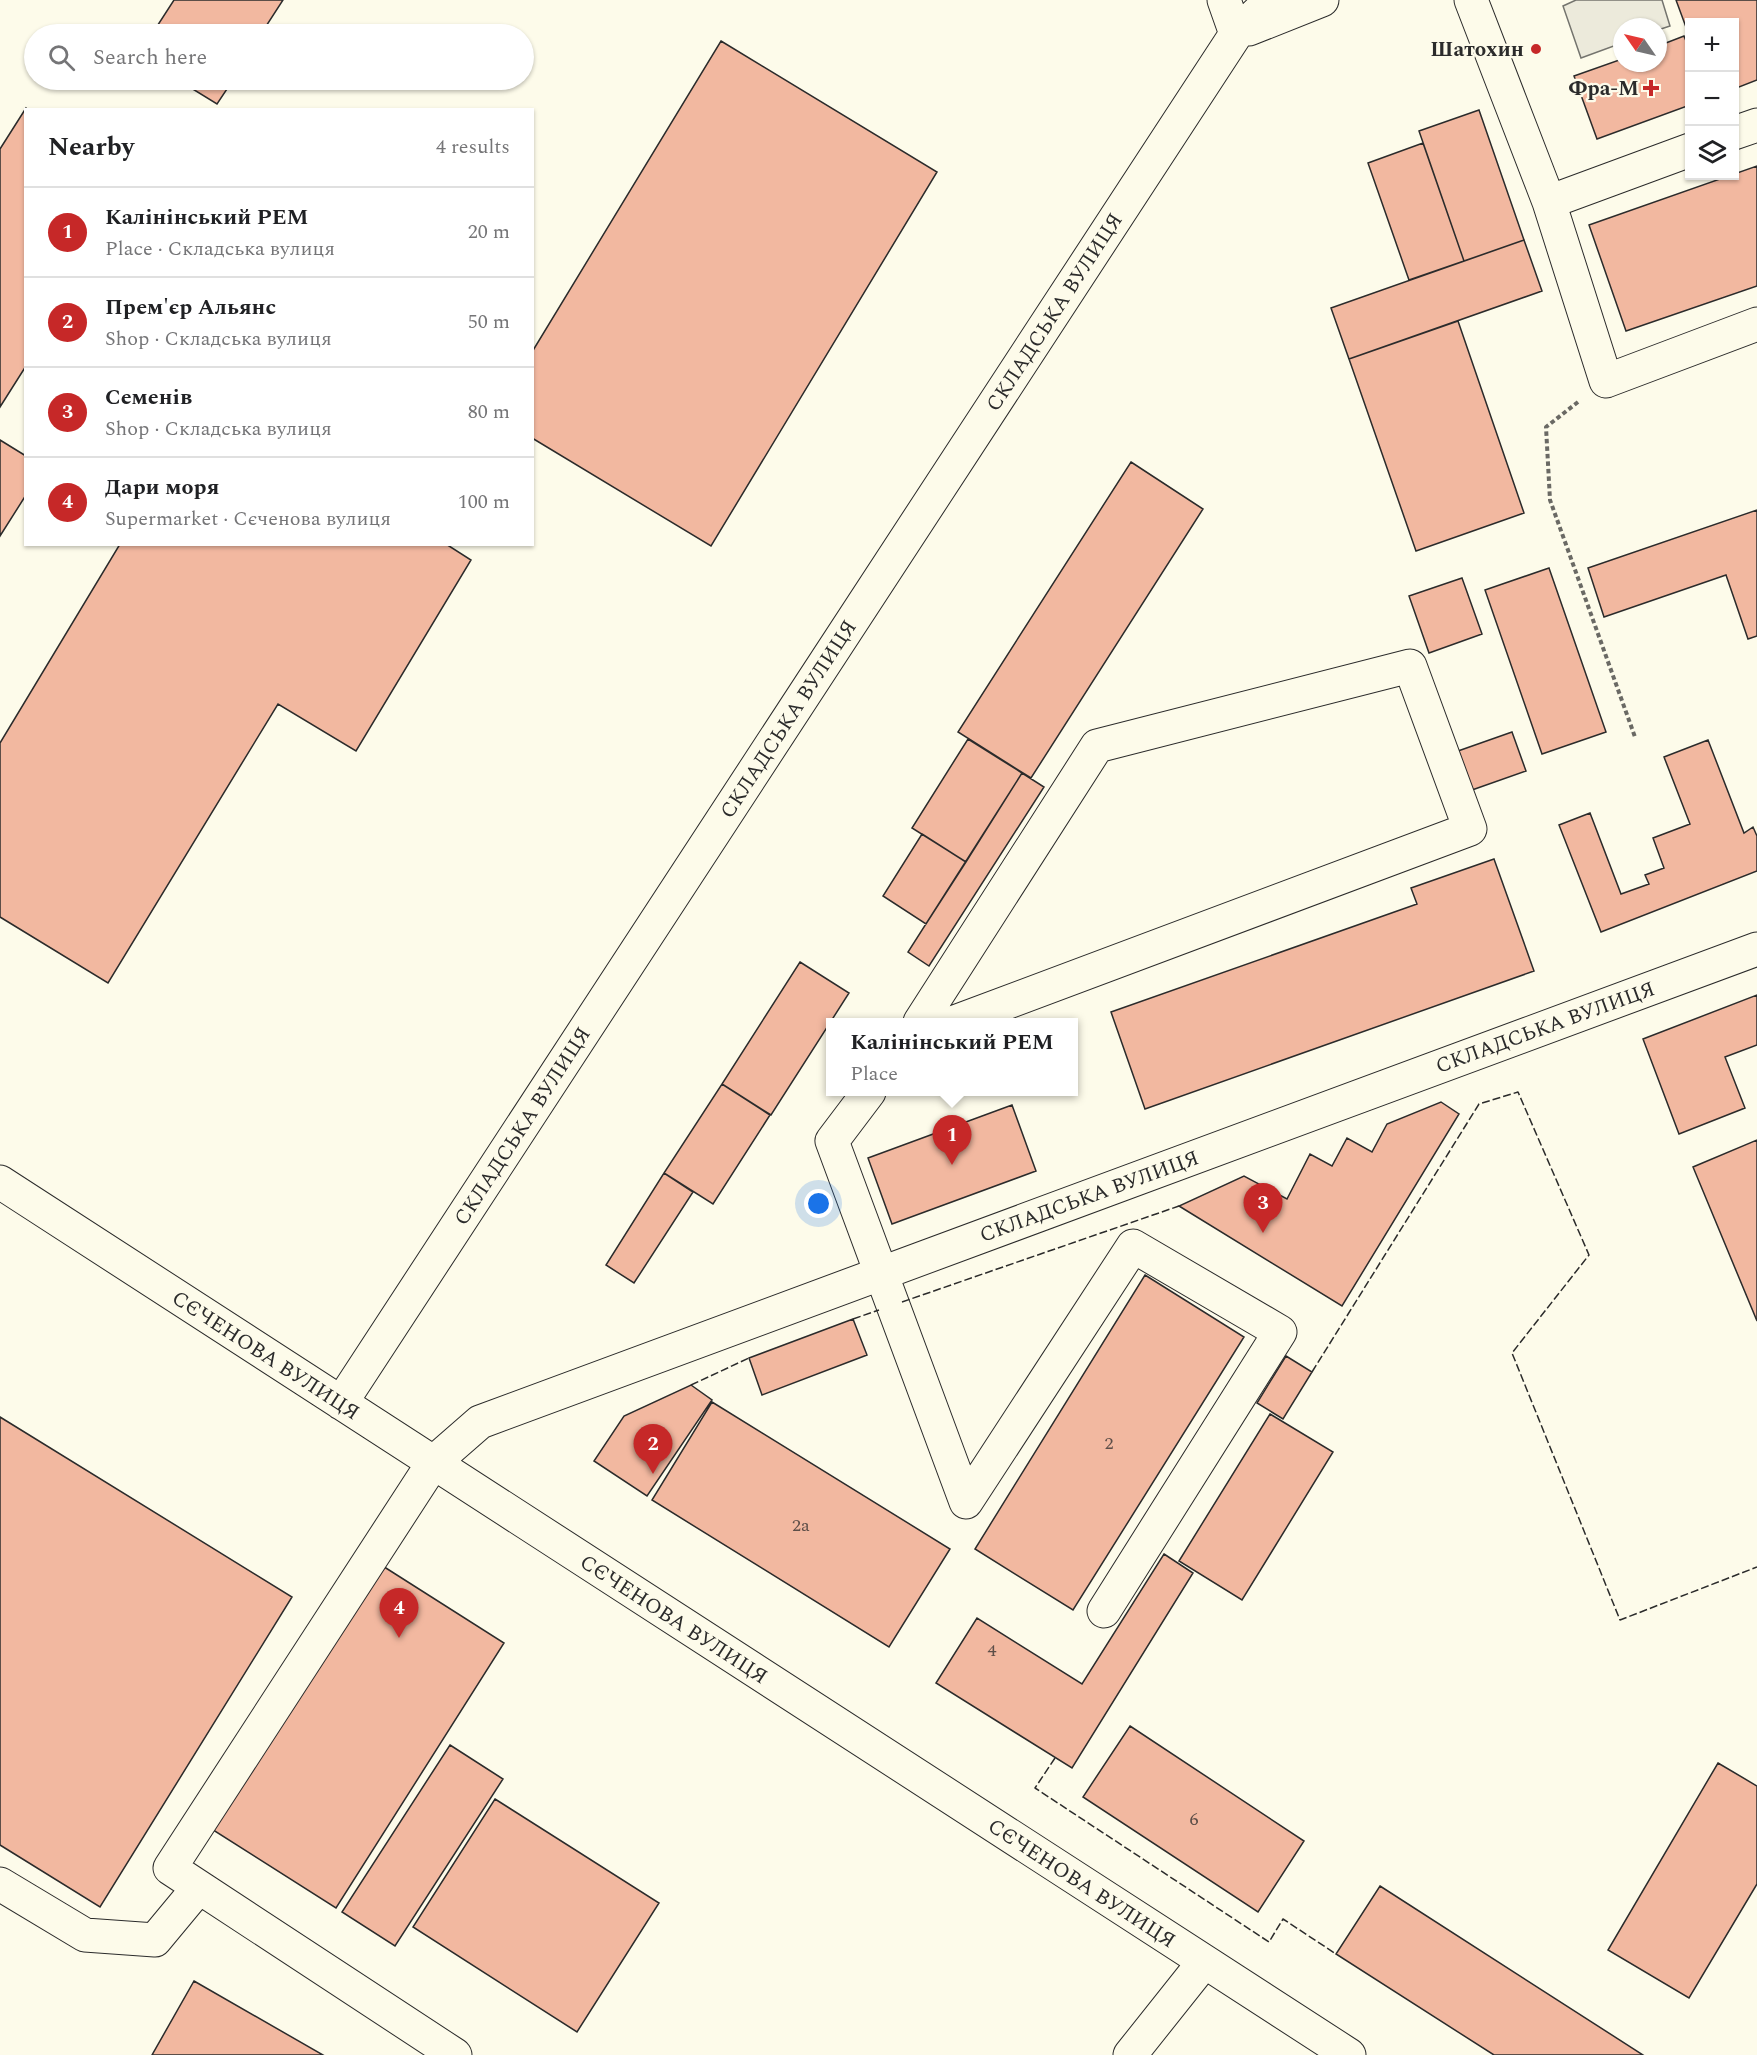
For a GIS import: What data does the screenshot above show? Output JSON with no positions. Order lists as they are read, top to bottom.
{
  "streets": {
    "street": ["СКЛАДСЬКА ВУЛИЦЯ", "СЄЧЕНОВА ВУЛИЦЯ"]
  },
  "crossings": [
    ["СКЛАДСЬКА ВУЛИЦЯ", "СЄЧЕНОВА ВУЛИЦЯ"]
  ],
  "places": {
    "other": ["Шатохин"],
    "health": ["Фра-М"]
  },
  "house_numbers": [
    "2",
    "2а",
    "4",
    "6"
  ],
  "north": "top left",
  "page": {
    "map_buttons": ["+", "−"],
    "search": "Search here",
    "heading": ["Nearby", "4 results"],
    "list": [
      {
        "mark": "1",
        "name": "Калінінський РЕМ",
        "note": "Place · Складська вулиця",
        "value": "20 m"
      },
      {
        "mark": "2",
        "name": "Прем'єр Альянс",
        "note": "Shop · Складська вулиця",
        "value": "50 m"
      },
      {
        "mark": "3",
        "name": "Семенів",
        "note": "Shop · Складська вулиця",
        "value": "80 m"
      },
      {
        "mark": "4",
        "name": "Дари моря",
        "note": "Supermarket · Сєченова вулиця",
        "value": "100 m"
      }
    ],
    "popup": ["Калінінський РЕМ", "Place"],
    "pins": [
      "1",
      "3",
      "2",
      "4"
    ]
  }
}
